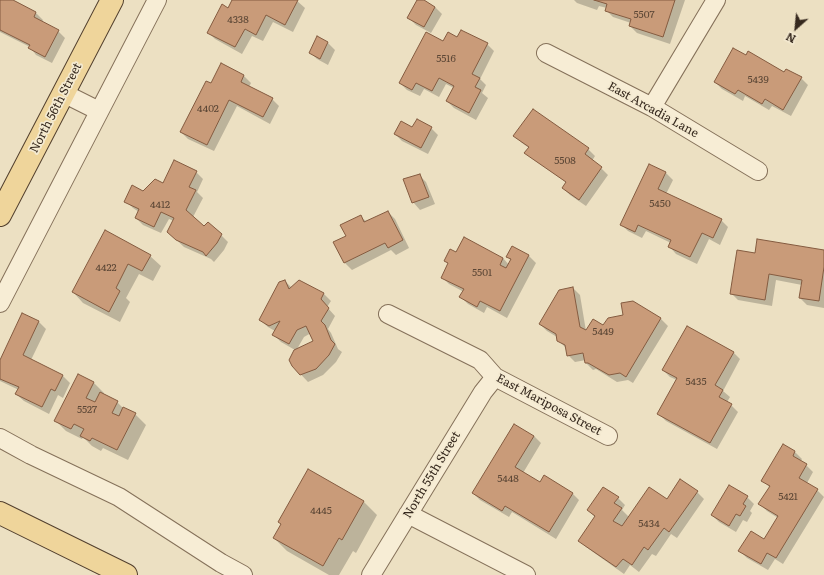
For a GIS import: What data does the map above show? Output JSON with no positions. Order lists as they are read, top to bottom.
{
  "streets": {
    "main road": ["North 56th Street"],
    "street": ["East Arcadia Lane", "East Mariposa Street", "North 55th Street"]
  },
  "crossings": [
    ["East Mariposa Street", "North 55th Street"]
  ],
  "house_numbers": [
    "5507",
    "4338",
    "5516",
    "5439",
    "4402",
    "5508",
    "5450",
    "4412",
    "4422",
    "5501",
    "5449",
    "5435",
    "5527",
    "5448",
    "5421",
    "4445",
    "5434"
  ],
  "north": "bottom left"
}
